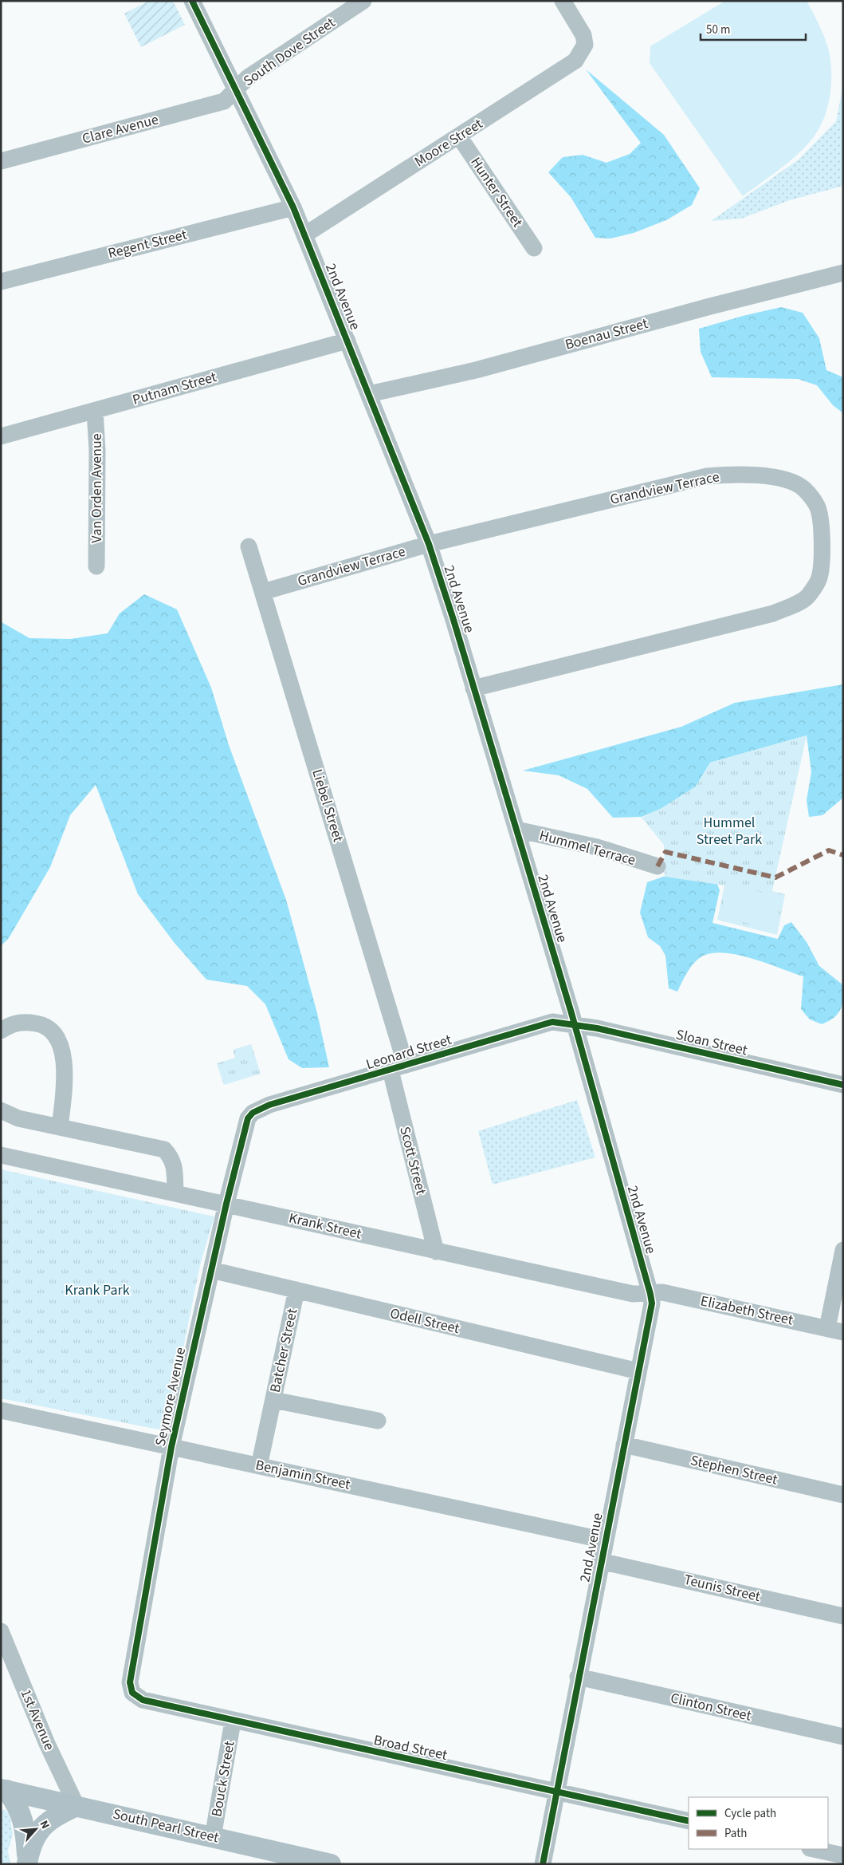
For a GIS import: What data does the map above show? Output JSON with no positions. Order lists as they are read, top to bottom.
{
  "streets": {
    "main road": ["South Pearl Street"],
    "street": [
      "South Dove Street",
      "Clare Avenue",
      "Moore Street",
      "Hunter Street",
      "Regent Street",
      "2nd Avenue",
      "Boenau Street",
      "Putnam Street",
      "Van Orden Avenue",
      "Grandview Terrace",
      "Liebel Street",
      "Hummel Terrace",
      "Sloan Street",
      "Leonard Street",
      "Scott Street",
      "Krank Street",
      "Elizabeth Street",
      "Odell Street",
      "Batcher Street",
      "Seymore Avenue",
      "Stephen Street",
      "Benjamin Street",
      "Teunis Street",
      "Clinton Street",
      "1st Avenue",
      "Broad Street",
      "Bouck Street"
    ]
  },
  "crossings": [
    ["South Dove Street", "Clare Avenue"],
    ["South Dove Street", "2nd Avenue"],
    ["Clare Avenue", "2nd Avenue"],
    ["Moore Street", "Hunter Street"],
    ["Moore Street", "2nd Avenue"],
    ["Regent Street", "2nd Avenue"],
    ["2nd Avenue", "Boenau Street"],
    ["2nd Avenue", "Putnam Street"],
    ["2nd Avenue", "Grandview Terrace"],
    ["2nd Avenue", "Hummel Terrace"],
    ["2nd Avenue", "Sloan Street"],
    ["2nd Avenue", "Leonard Street"],
    ["2nd Avenue", "Krank Street"],
    ["2nd Avenue", "Elizabeth Street"],
    ["2nd Avenue", "Odell Street"],
    ["2nd Avenue", "Stephen Street"],
    ["2nd Avenue", "Benjamin Street"],
    ["2nd Avenue", "Teunis Street"],
    ["2nd Avenue", "Clinton Street"],
    ["2nd Avenue", "Broad Street"],
    ["Putnam Street", "Van Orden Avenue"],
    ["Grandview Terrace", "Liebel Street"],
    ["Liebel Street", "Leonard Street"],
    ["Liebel Street", "Scott Street"],
    ["Sloan Street", "Leonard Street"],
    ["Leonard Street", "Scott Street"],
    ["Leonard Street", "Seymore Avenue"],
    ["Scott Street", "Krank Street"],
    ["Krank Street", "Elizabeth Street"],
    ["Krank Street", "Seymore Avenue"],
    ["Odell Street", "Batcher Street"],
    ["Odell Street", "Seymore Avenue"],
    ["Seymore Avenue", "Benjamin Street"],
    ["Seymore Avenue", "Broad Street"],
    ["1st Avenue", "South Pearl Street"],
    ["Broad Street", "Bouck Street"],
    ["Bouck Street", "South Pearl Street"]
  ],
  "parks": ["Hummel Street Park", "Krank Park"],
  "legend": ["Cycle path", "Path"],
  "scale_bar": "50 m",
  "north": "top right"
}
